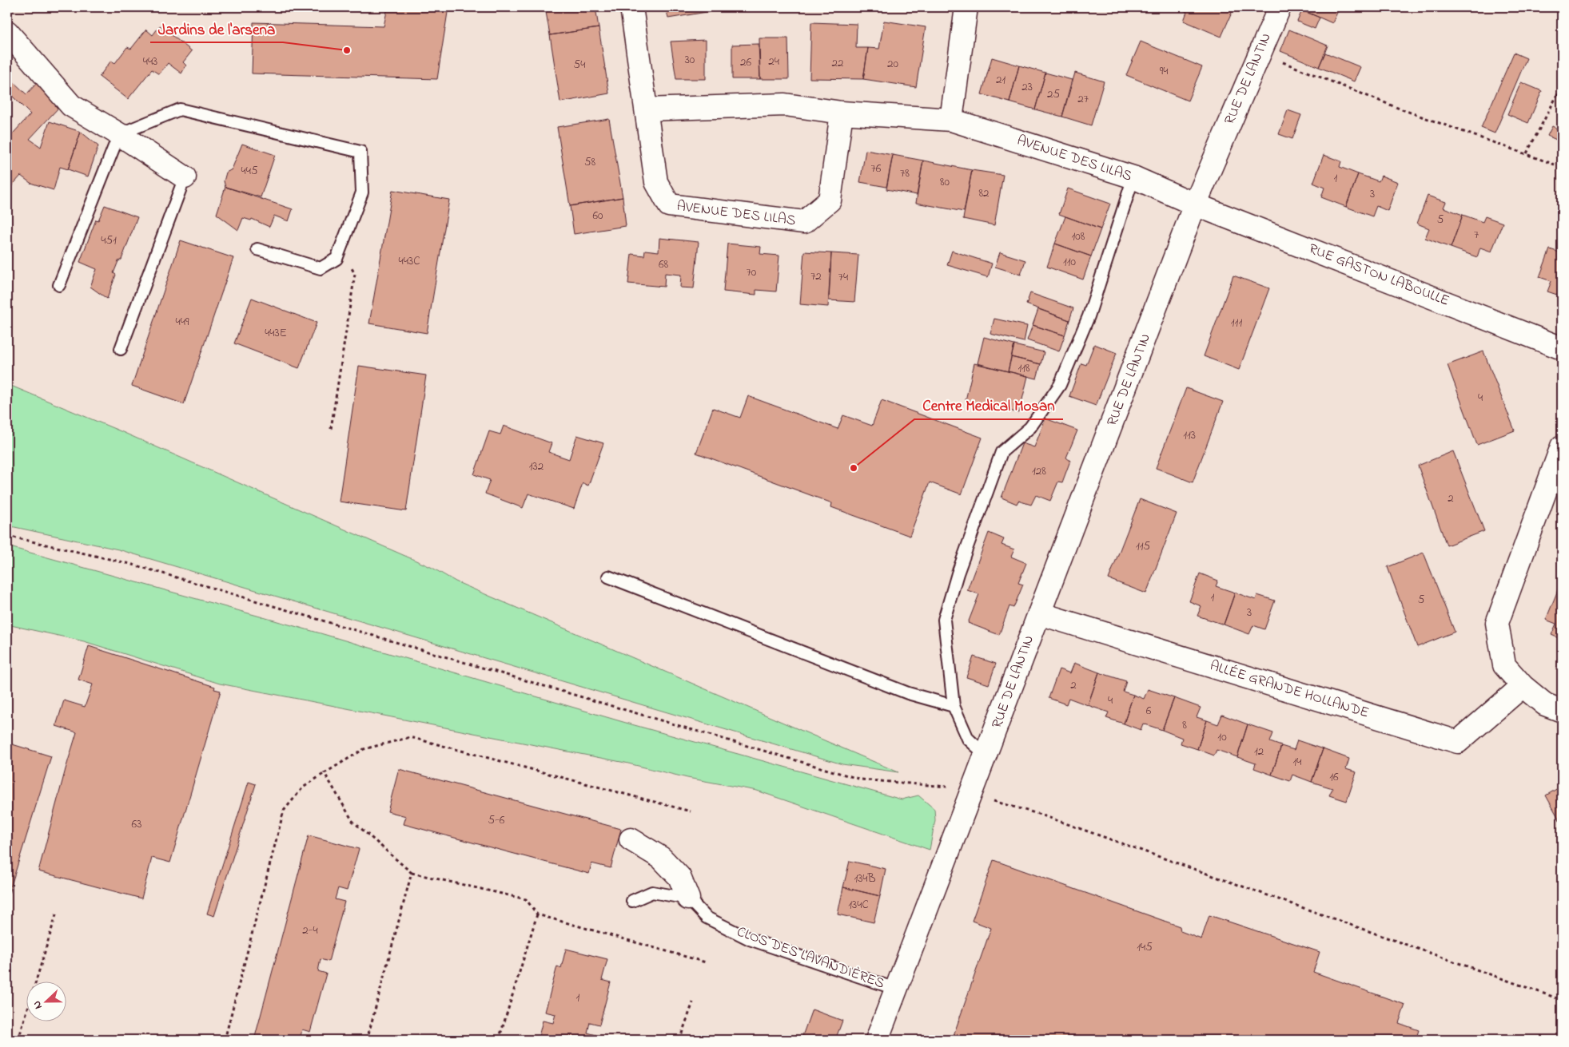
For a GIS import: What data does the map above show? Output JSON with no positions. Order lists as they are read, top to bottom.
{
  "streets": {
    "street": [
      "RUE DE LANTIN",
      "AVENUE DES LILAS",
      "RUE GASTON LABOULLE",
      "ALLÉE GRANDE HOLLANDE",
      "CLOS DES LAVANDIÈRES"
    ]
  },
  "crossings": [
    ["RUE DE LANTIN", "AVENUE DES LILAS"],
    ["RUE DE LANTIN", "RUE GASTON LABOULLE"],
    ["RUE DE LANTIN", "ALLÉE GRANDE HOLLANDE"],
    ["RUE DE LANTIN", "CLOS DES LAVANDIÈRES"],
    ["AVENUE DES LILAS", "RUE GASTON LABOULLE"]
  ],
  "places": ["Jardins de l'arsena", "Centre Medical Mosan"],
  "house_numbers": [
    "30",
    "443",
    "24",
    "26",
    "22",
    "20",
    "54",
    "94",
    "21",
    "23",
    "25",
    "27",
    "58",
    "76",
    "445",
    "78",
    "1",
    "80",
    "82",
    "3",
    "60",
    "5",
    "7",
    "108",
    "451",
    "443C",
    "110",
    "68",
    "70",
    "72",
    "74",
    "449",
    "111",
    "443E",
    "118",
    "4",
    "113",
    "132",
    "128",
    "2",
    "115",
    "1",
    "5",
    "3",
    "2",
    "4",
    "6",
    "8",
    "10",
    "12",
    "14",
    "16",
    "5-6",
    "63",
    "134B",
    "134C",
    "2-4",
    "145",
    "1"
  ],
  "north": "left"
}
